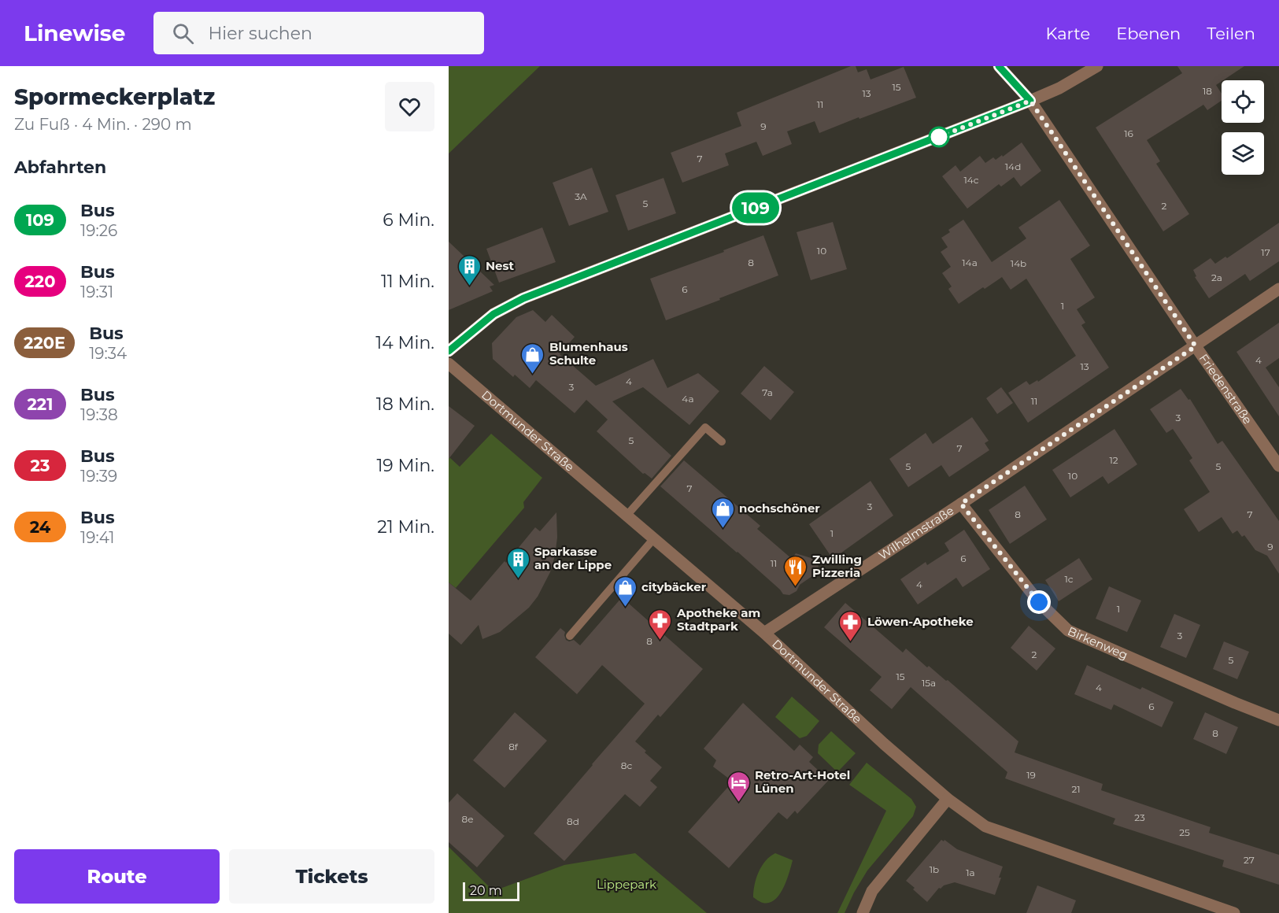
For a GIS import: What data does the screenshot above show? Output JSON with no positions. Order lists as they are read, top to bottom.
{
  "streets": {
    "street": [
      "Friedenstraße",
      "Dortmunder Straße",
      "Wilhelmstraße",
      "Birkenweg"
    ]
  },
  "crossings": [
    ["Friedenstraße", "Wilhelmstraße"],
    ["Dortmunder Straße", "Wilhelmstraße"],
    ["Wilhelmstraße", "Birkenweg"]
  ],
  "parks": ["Lippepark"],
  "places": {
    "building": ["Nest", "Sparkasse an der Lippe"],
    "shop": ["Blumenhaus Schulte", "nochschöner", "citybäcker"],
    "restaurant": ["Zwilling Pizzeria"],
    "pharmacy": ["Apotheke am Stadtpark", "Löwen-Apotheke"],
    "hotel": ["Retro-Art-Hotel Lünen"]
  },
  "lines": ["bus line 109"],
  "house_numbers": [
    "15",
    "18",
    "13",
    "11",
    "9",
    "16",
    "7",
    "14d",
    "14c",
    "3A",
    "5",
    "2",
    "10",
    "17",
    "8",
    "14a",
    "14b",
    "2a",
    "6",
    "1",
    "4",
    "13",
    "4",
    "3",
    "7a",
    "4a",
    "11",
    "3",
    "5",
    "7",
    "12",
    "5",
    "5",
    "10",
    "7",
    "3",
    "8",
    "7",
    "1",
    "9",
    "6",
    "11",
    "1c",
    "4",
    "1",
    "3",
    "8",
    "2",
    "5",
    "15",
    "15a",
    "4",
    "6",
    "8",
    "8f",
    "8c",
    "19",
    "21",
    "23",
    "8e",
    "8d",
    "25",
    "27",
    "1b",
    "1a"
  ],
  "scale_bar": "20 m",
  "page": {
    "header": "Linewise",
    "search": "Hier suchen",
    "nav": ["Karte", "Ebenen", "Teilen"],
    "heading": [
      ["Spormeckerplatz", "Zu Fuß · 4 Min. · 290 m"],
      "Abfahrten"
    ],
    "on_map": "109",
    "list": [
      {
        "mark": "109",
        "name": "Bus",
        "note": "19:26",
        "value": "6 Min."
      },
      {
        "mark": "220",
        "name": "Bus",
        "note": "19:31",
        "value": "11 Min."
      },
      {
        "mark": "220E",
        "name": "Bus",
        "note": "19:34",
        "value": "14 Min."
      },
      {
        "mark": "221",
        "name": "Bus",
        "note": "19:38",
        "value": "18 Min."
      },
      {
        "mark": "23",
        "name": "Bus",
        "note": "19:39",
        "value": "19 Min."
      },
      {
        "mark": "24",
        "name": "Bus",
        "note": "19:41",
        "value": "21 Min."
      }
    ],
    "buttons": ["Route", "Tickets"],
    "scale": "20 m"
  }
}
